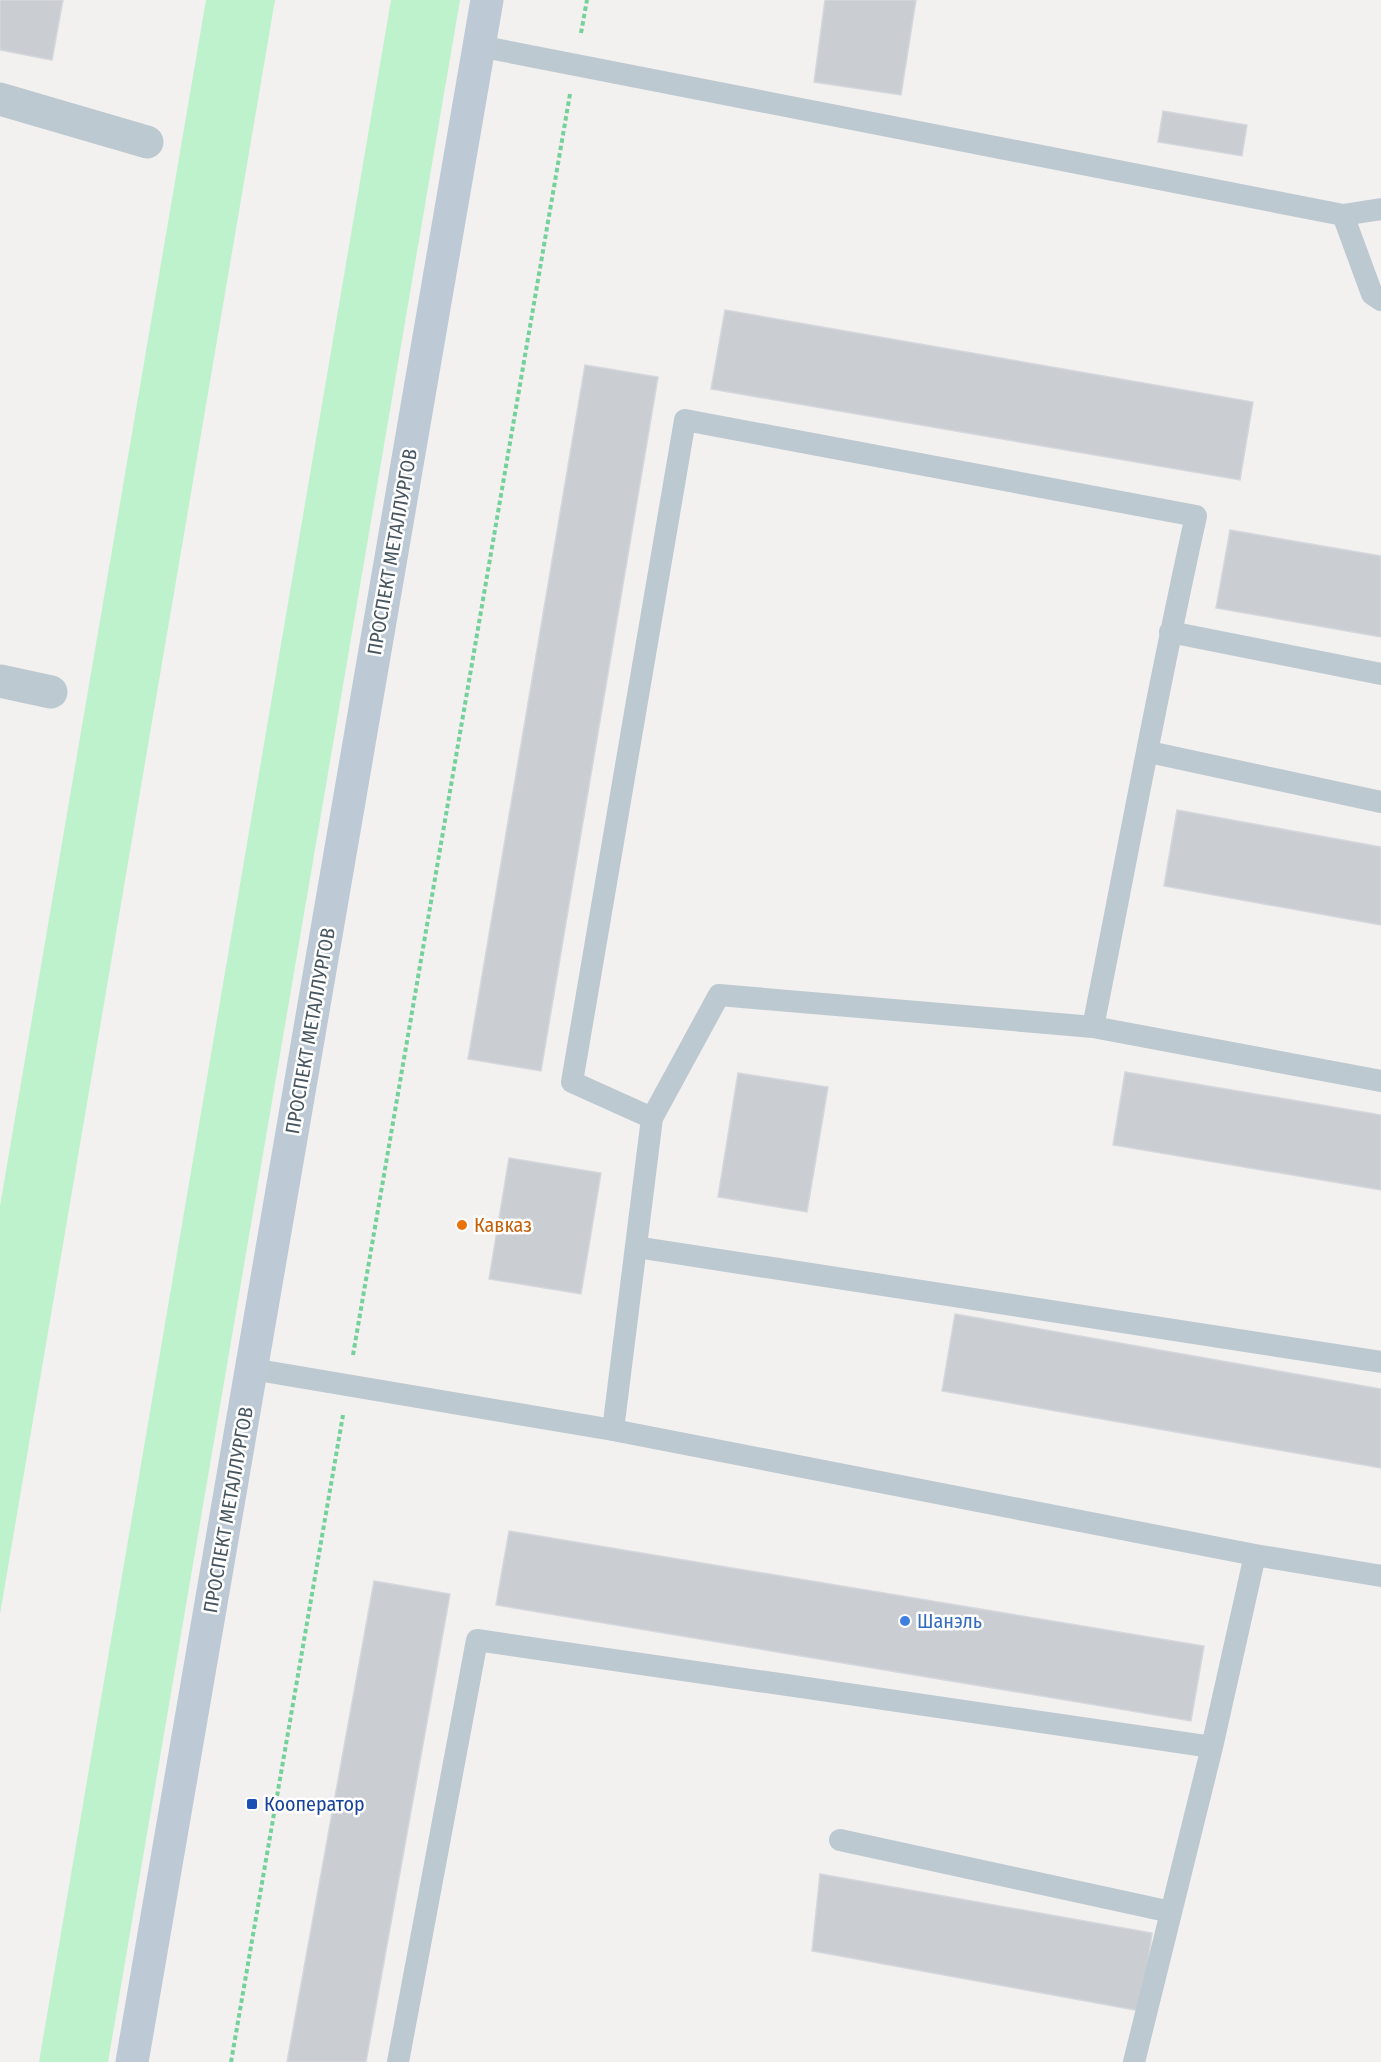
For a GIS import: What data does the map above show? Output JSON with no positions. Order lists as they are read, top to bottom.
{
  "streets": {
    "main road": ["ПРОСПЕКТ МЕТАЛЛУРГОВ"]
  },
  "places": {
    "other": ["Кавказ", "Шанэль"],
    "transit": ["Кооператор"]
  }
}
